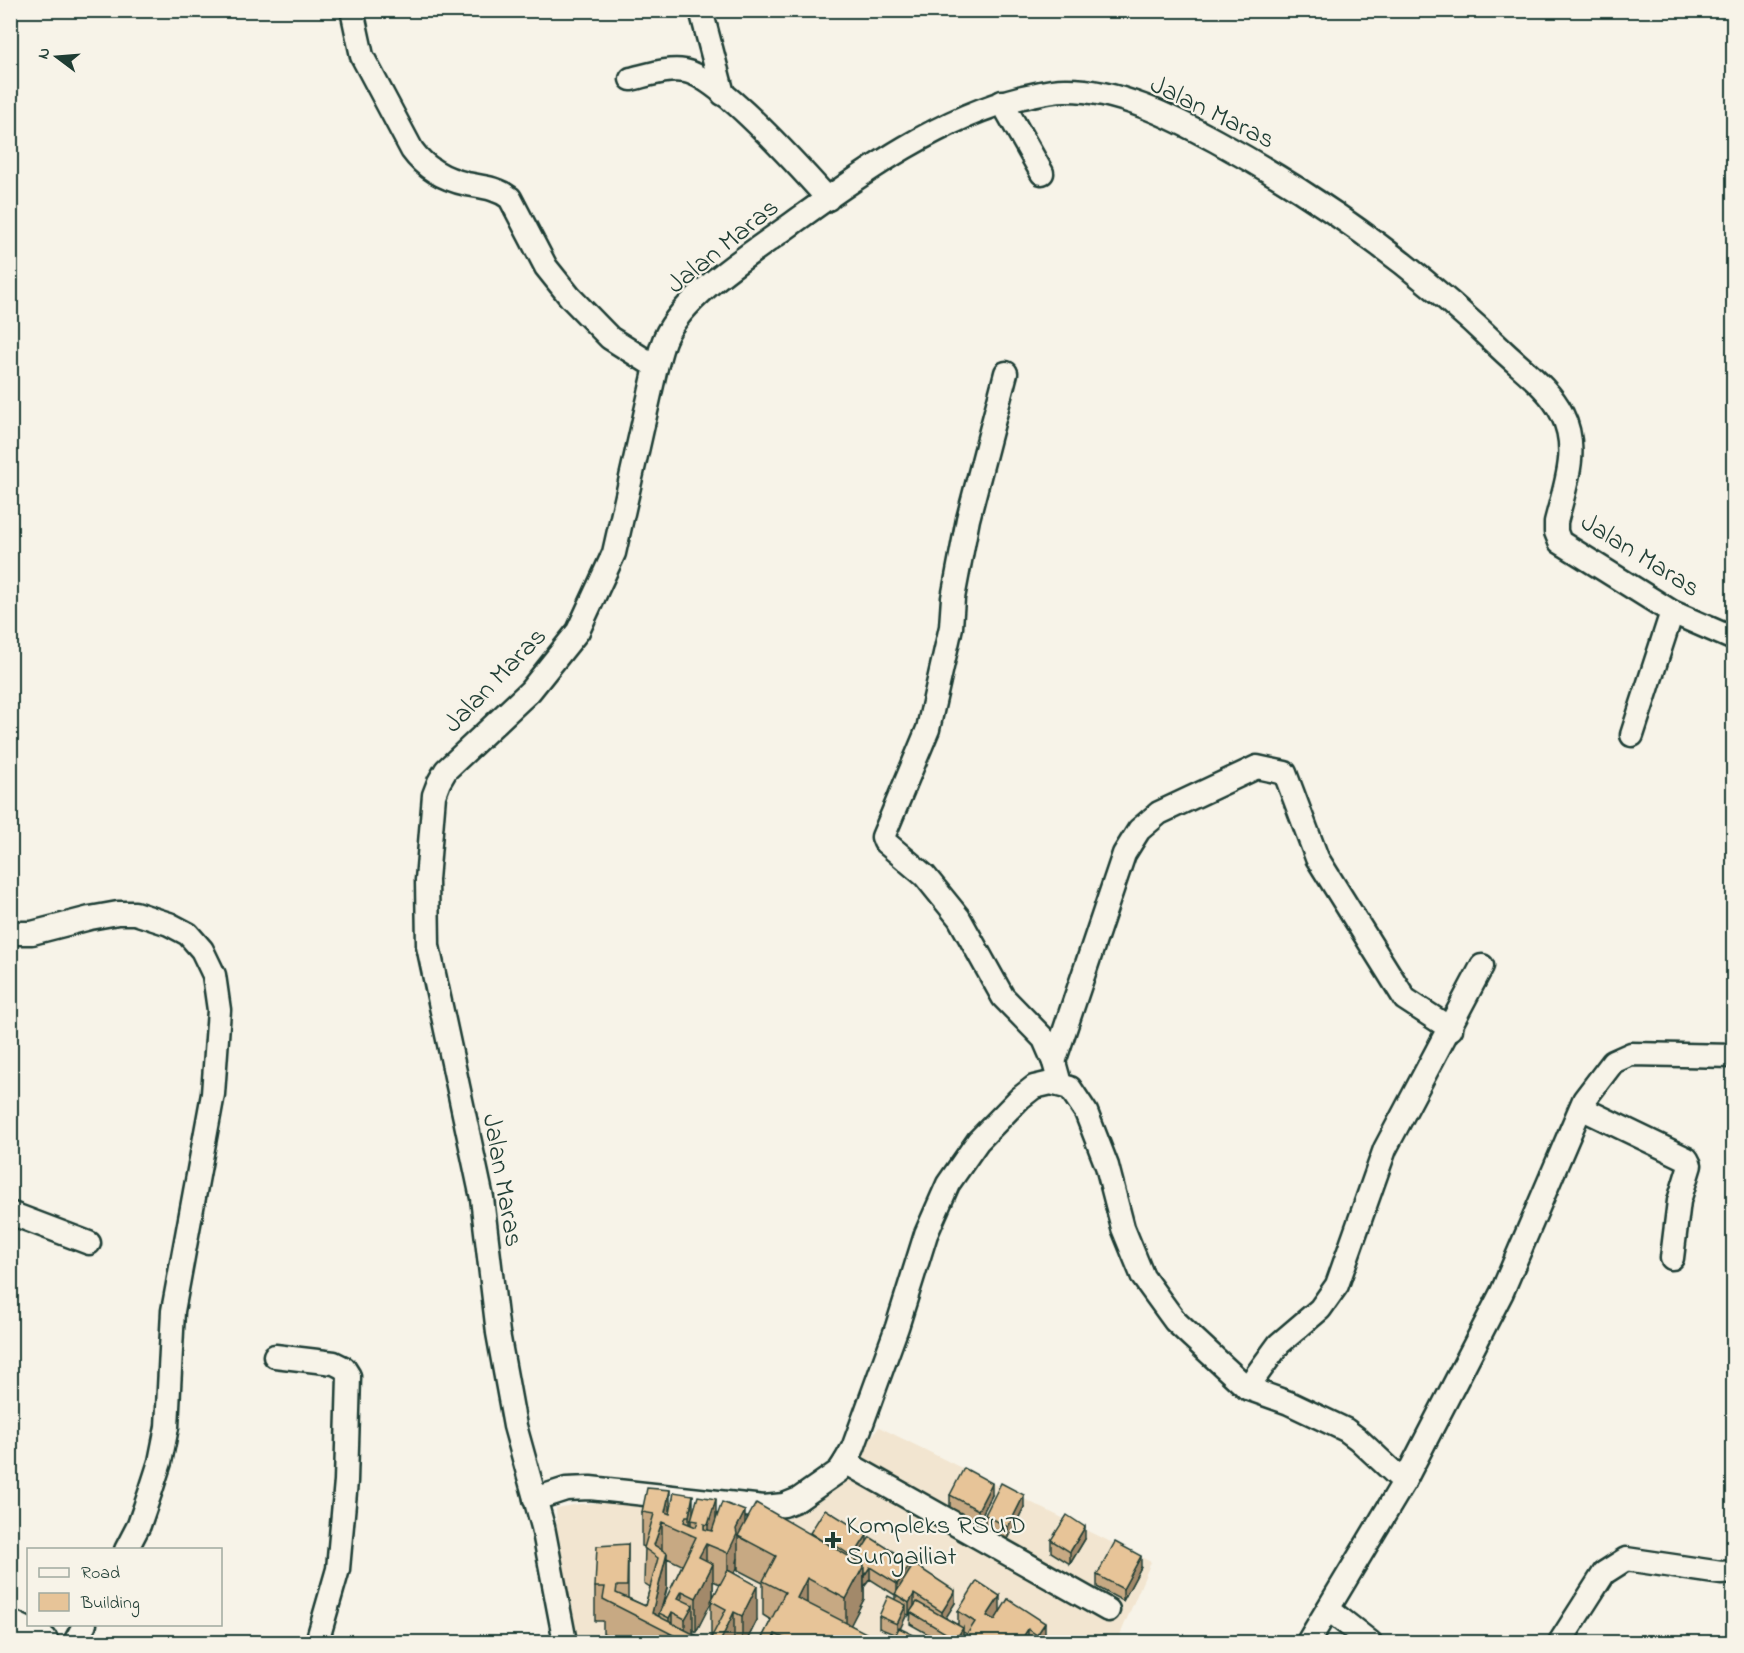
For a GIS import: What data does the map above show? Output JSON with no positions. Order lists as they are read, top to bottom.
{
  "streets": {
    "street": ["Jalan Maras"]
  },
  "places": {
    "health": ["Kompleks RSUD Sungailiat"]
  },
  "legend": ["Road", "Building"],
  "north": "left"
}
